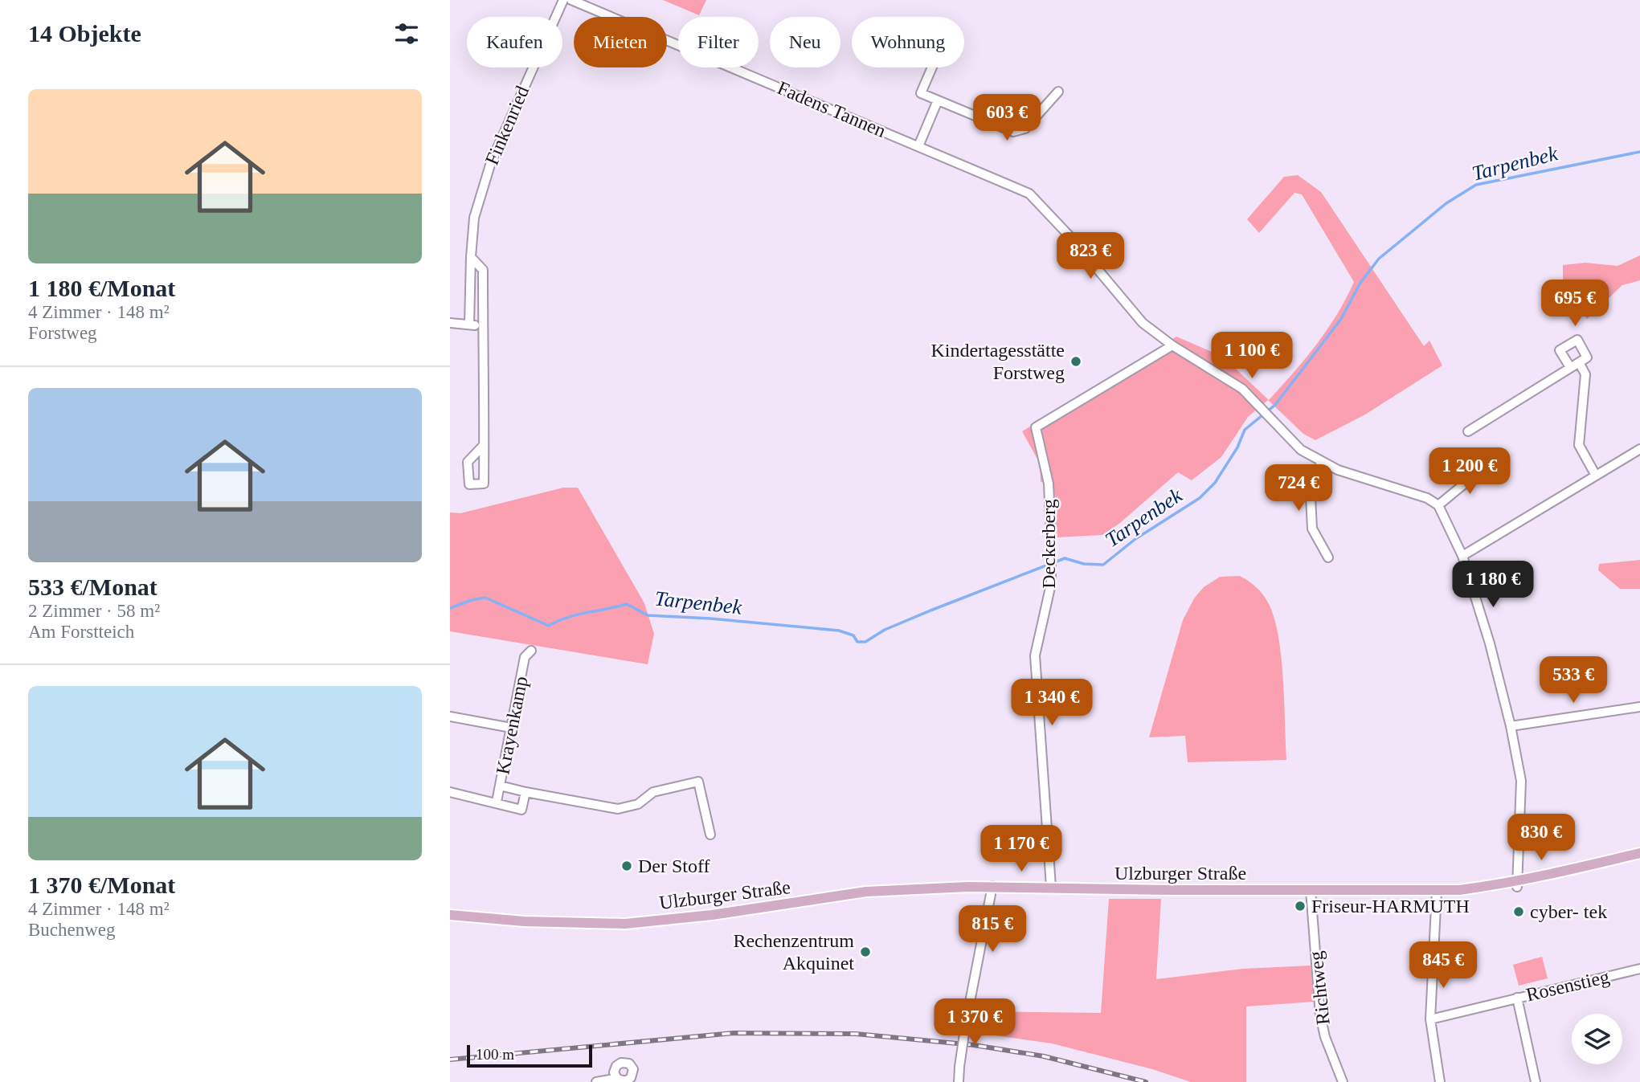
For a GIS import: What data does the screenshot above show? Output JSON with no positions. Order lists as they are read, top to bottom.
{
  "streets": {
    "main road": ["Ulzburger Straße"],
    "street": [
      "Fadens Tannen",
      "Finkenried",
      "Deckerberg",
      "Krayenkamp",
      "Rosenstieg",
      "Richtweg"
    ]
  },
  "crossings": [
    ["Fadens Tannen", "Deckerberg"],
    ["Deckerberg", "Ulzburger Straße"],
    ["Ulzburger Straße", "Richtweg"]
  ],
  "water": ["Tarpenbek"],
  "places": [
    "Kindertagesstätte Forstweg",
    "Der Stoff",
    "Friseur-HARMUTH",
    "cyber- tek",
    "Rechenzentrum Akquinet"
  ],
  "scale_bar": "100 m",
  "page": {
    "heading": "14 Objekte",
    "chip": [
      "Kaufen",
      "Mieten",
      "Filter",
      "Neu",
      "Wohnung"
    ],
    "list": [
      {
        "name": "1 180 €/Monat",
        "note": "4 Zimmer · 148 m² · Forstweg"
      },
      {
        "name": "533 €/Monat",
        "note": "2 Zimmer · 58 m² · Am Forstteich"
      },
      {
        "name": "1 370 €/Monat",
        "note": "4 Zimmer · 148 m² · Buchenweg"
      }
    ],
    "price": [
      "603 €",
      "823 €",
      "695 €",
      "1 100 €",
      "1 200 €",
      "724 €",
      "1 180 €",
      "533 €",
      "1 340 €",
      "830 €",
      "1 170 €",
      "815 €",
      "845 €",
      "1 370 €"
    ],
    "scale": "100 m"
  }
}
